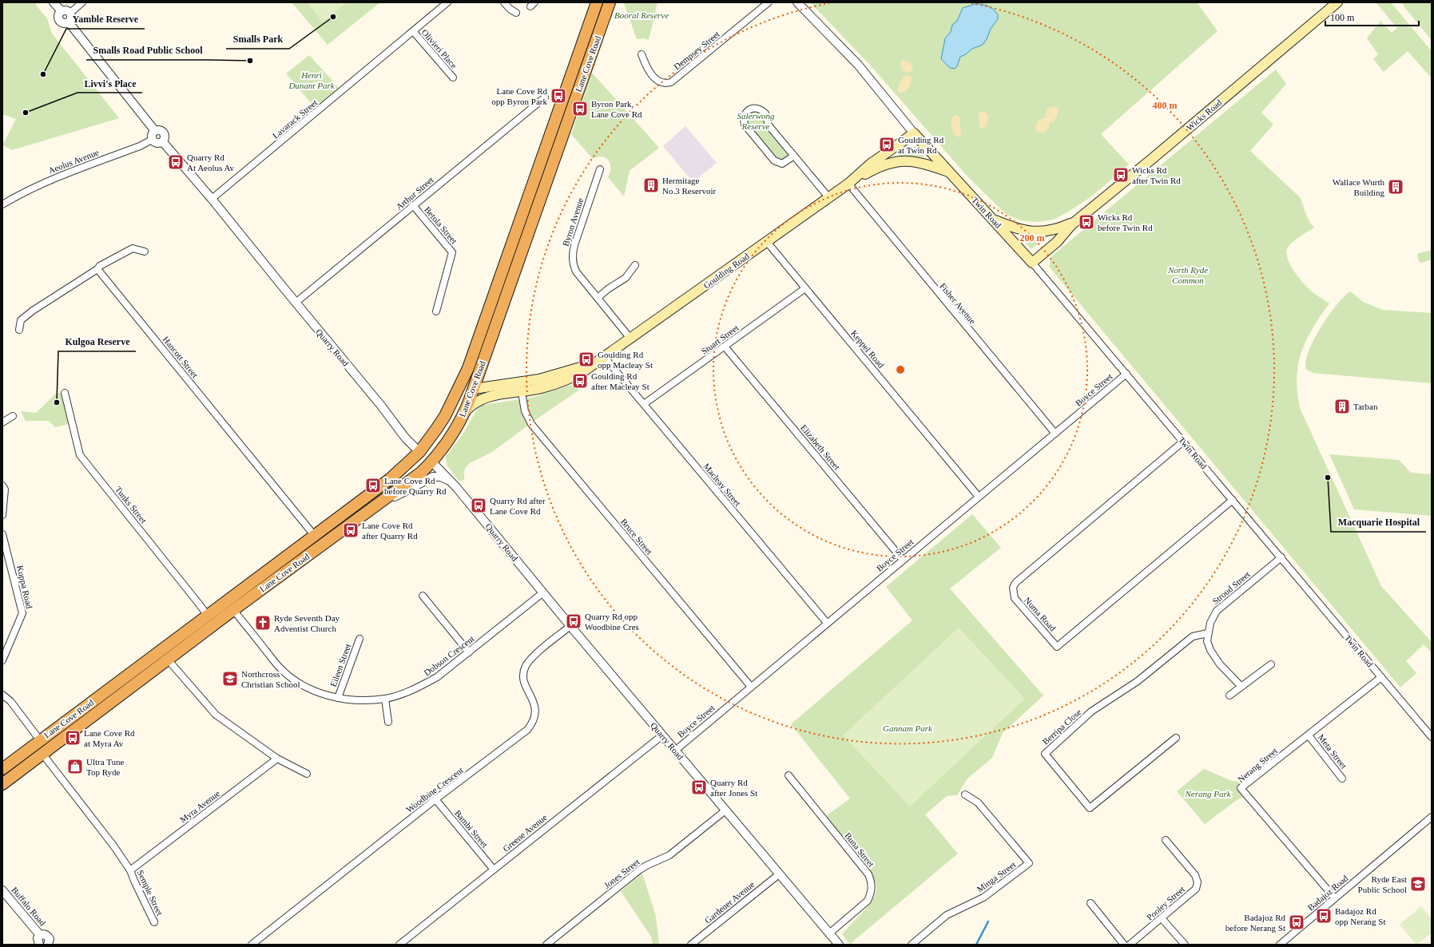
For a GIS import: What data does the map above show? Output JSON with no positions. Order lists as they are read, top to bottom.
{
  "streets": {
    "highway": ["Lane Cove Road", "Quarry Road"],
    "main road": ["Wicks Road", "Twin Road", "Goulding Road"],
    "street": [
      "Olivieri Place",
      "Dempsey Street",
      "Lavarack Street",
      "Aeolus Avenue",
      "Arthur Street",
      "Byron Avenue",
      "Betola Street",
      "Fisher Avenue",
      "Stuart Street",
      "Keppel Road",
      "Hancott Street",
      "Boyce Street",
      "Elizabeth Street",
      "Macleay Street",
      "Tunks Street",
      "Bruce Street",
      "Kuppa Road",
      "Stroud Street",
      "Numa Road",
      "Dobson Crescent",
      "Eileen Street",
      "Berripa Close",
      "Meta Street",
      "Nerang Street",
      "Woodbine Crescent",
      "Myra Avenue",
      "Bambi Street",
      "Greene Avenue",
      "Buna Street",
      "Jones Street",
      "Minga Street",
      "Semple Street",
      "Badajoz Road",
      "Gardener Avenue",
      "Pooley Street",
      "Buffalo Road"
    ]
  },
  "crossings": [
    ["Olivieri Place", "Lavarack Street"],
    ["Lane Cove Road", "Goulding Road"],
    ["Lane Cove Road", "Quarry Road"],
    ["Lane Cove Road", "Hancott Street"],
    ["Lane Cove Road", "Tunks Street"],
    ["Lane Cove Road", "Dobson Crescent"],
    ["Wicks Road", "Twin Road"],
    ["Lavarack Street", "Quarry Road"],
    ["Aeolus Avenue", "Quarry Road"],
    ["Arthur Street", "Betola Street"],
    ["Arthur Street", "Quarry Road"],
    ["Twin Road", "Goulding Road"],
    ["Twin Road", "Boyce Street"],
    ["Twin Road", "Stroud Street"],
    ["Twin Road", "Numa Road"],
    ["Twin Road", "Nerang Street"],
    ["Byron Avenue", "Goulding Road"],
    ["Goulding Road", "Fisher Avenue"],
    ["Goulding Road", "Keppel Road"],
    ["Goulding Road", "Macleay Street"],
    ["Goulding Road", "Bruce Street"],
    ["Fisher Avenue", "Boyce Street"],
    ["Stuart Street", "Keppel Road"],
    ["Stuart Street", "Elizabeth Street"],
    ["Stuart Street", "Macleay Street"],
    ["Quarry Road", "Boyce Street"],
    ["Quarry Road", "Dobson Crescent"],
    ["Quarry Road", "Woodbine Crescent"],
    ["Quarry Road", "Greene Avenue"],
    ["Quarry Road", "Buna Street"],
    ["Quarry Road", "Jones Street"],
    ["Quarry Road", "Gardener Avenue"],
    ["Keppel Road", "Boyce Street"],
    ["Boyce Street", "Elizabeth Street"],
    ["Boyce Street", "Macleay Street"],
    ["Boyce Street", "Bruce Street"],
    ["Stroud Street", "Berripa Close"],
    ["Dobson Crescent", "Eileen Street"],
    ["Meta Street", "Nerang Street"],
    ["Nerang Street", "Badajoz Road"],
    ["Woodbine Crescent", "Bambi Street"],
    ["Myra Avenue", "Semple Street"],
    ["Bambi Street", "Greene Avenue"]
  ],
  "parks": [
    "Booral Reserve",
    "Henri Dunant Park",
    "Salerwong Reserve",
    "North Ryde Common",
    "Gannam Park",
    "Nerang Park"
  ],
  "places": {
    "other": [
      "Smalls Park",
      "Smalls Road Public School",
      "Yamble Reserve",
      "Livvi's Place",
      "Kulgoa Reserve",
      "Macquarie Hospital"
    ],
    "bus stop": [
      "Lane Cove Rd opp Byron Park",
      "Byron Park, Lane Cove Rd",
      "Goulding Rd at Twin Rd",
      "Quarry Rd At Aeolus Av",
      "Wicks Rd after Twin Rd",
      "Wicks Rd before Twin Rd",
      "Goulding Rd opp Macleay St",
      "Goulding Rd after Macleay St",
      "Lane Cove Rd before Quarry Rd",
      "Quarry Rd after Lane Cove Rd",
      "Lane Cove Rd after Quarry Rd",
      "Quarry Rd opp Woodbine Cres",
      "Lane Cove Rd at Myra Av",
      "Quarry Rd after Jones St",
      "Badajoz Rd opp Nerang St",
      "Badajoz Rd before Nerang St"
    ],
    "building": ["Hermitage No.3 Reservoir", "Wallace Wurth Building", "Tarban"],
    "church": ["Ryde Seventh Day Adventist Church"],
    "school or university": ["Northcross Christian School", "Ryde East Public School"],
    "shop": ["Ultra Tune Top Ryde"]
  },
  "scale_bar": "100 m",
  "rings": ["400 m", "200 m"]
}
